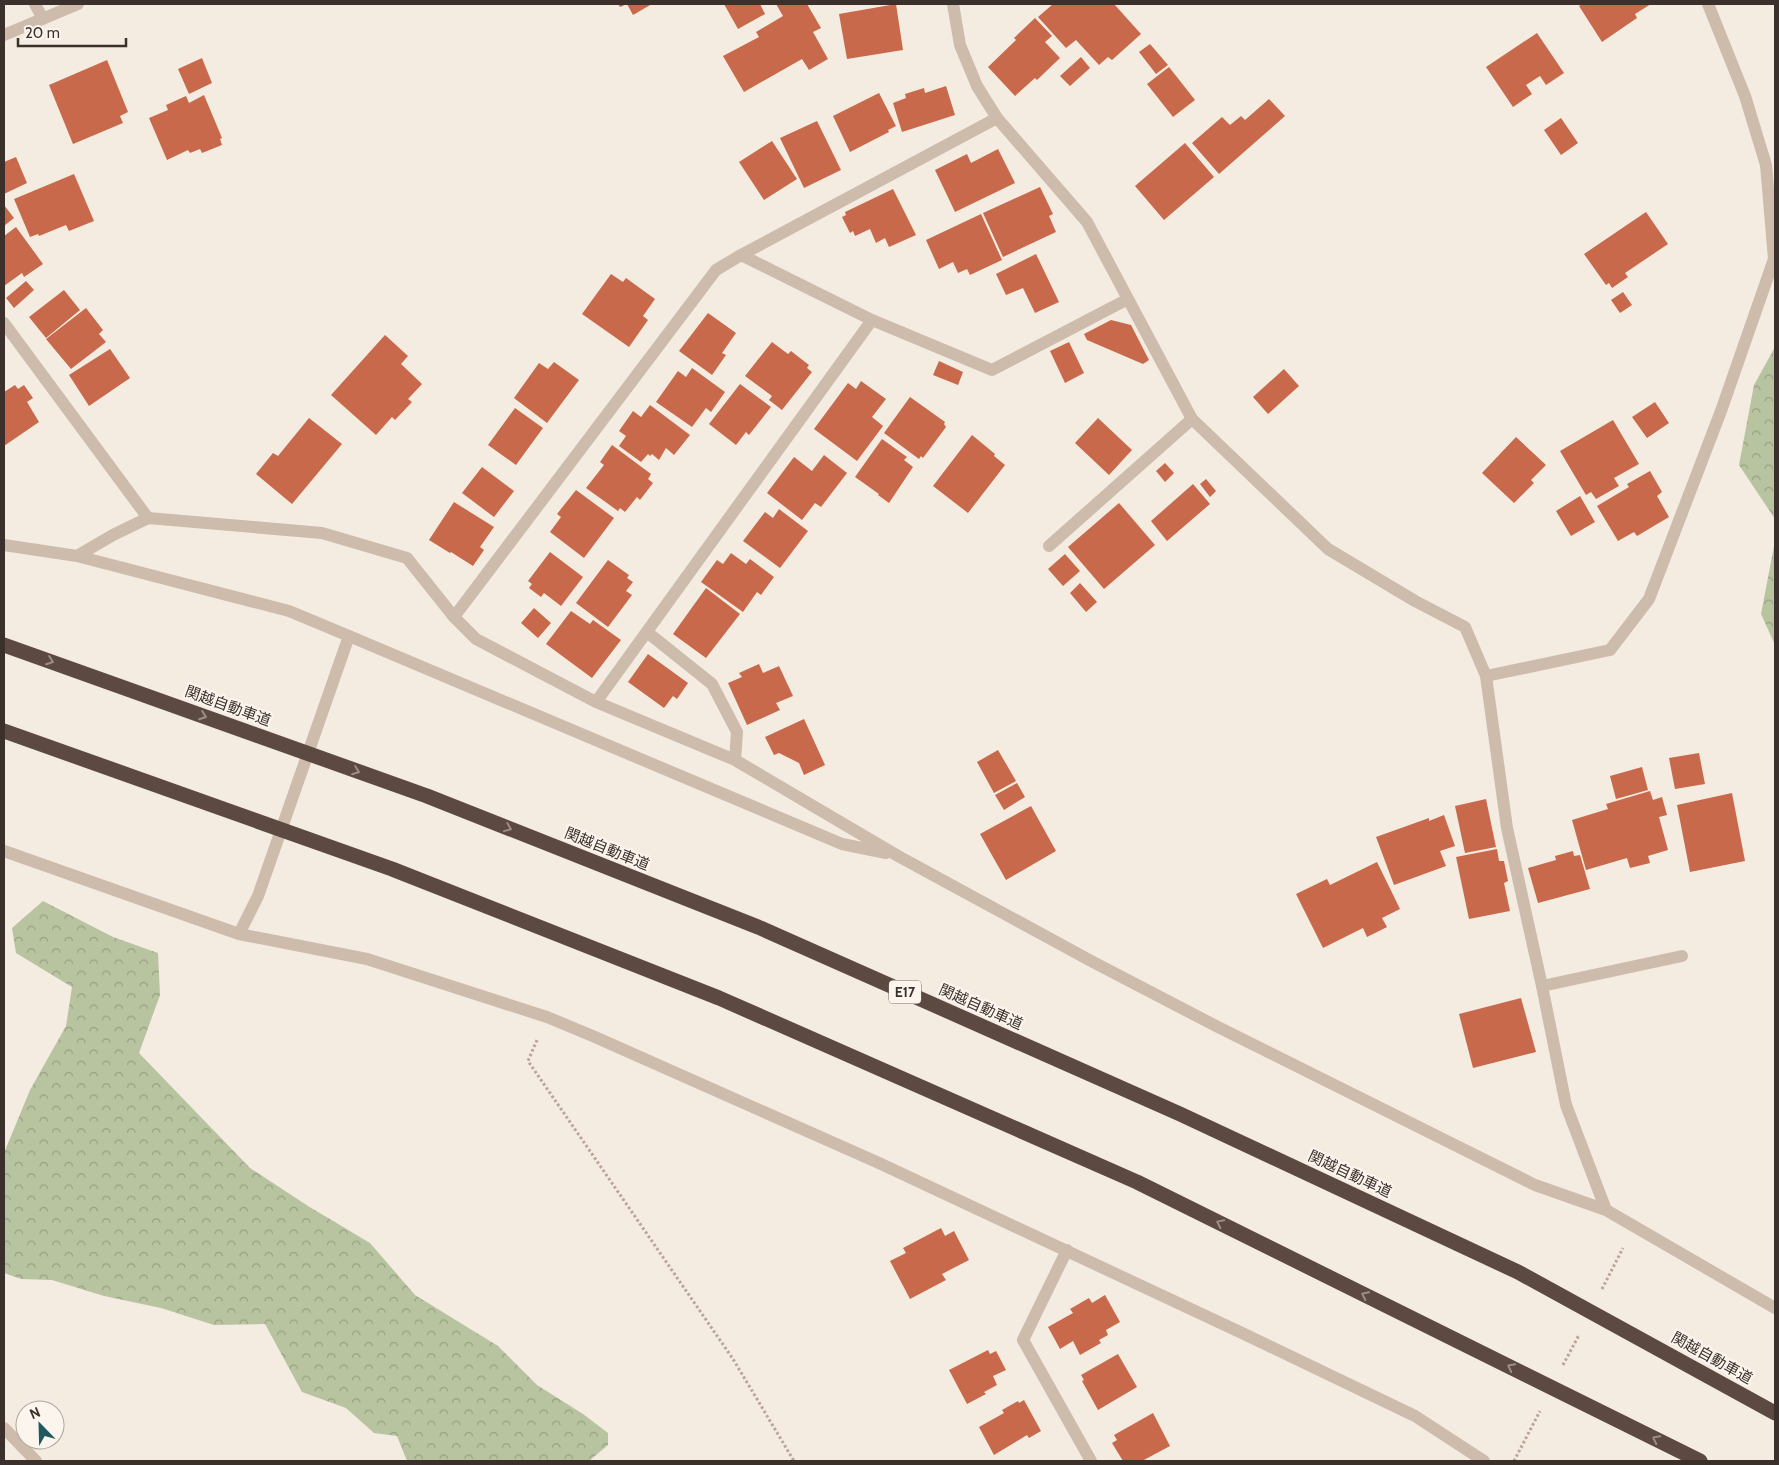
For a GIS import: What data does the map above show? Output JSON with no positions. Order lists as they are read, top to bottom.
{
  "streets": {
    "highway": ["関越自動車道", "E17"]
  },
  "scale_bar": "20 m",
  "north": "top left"
}
